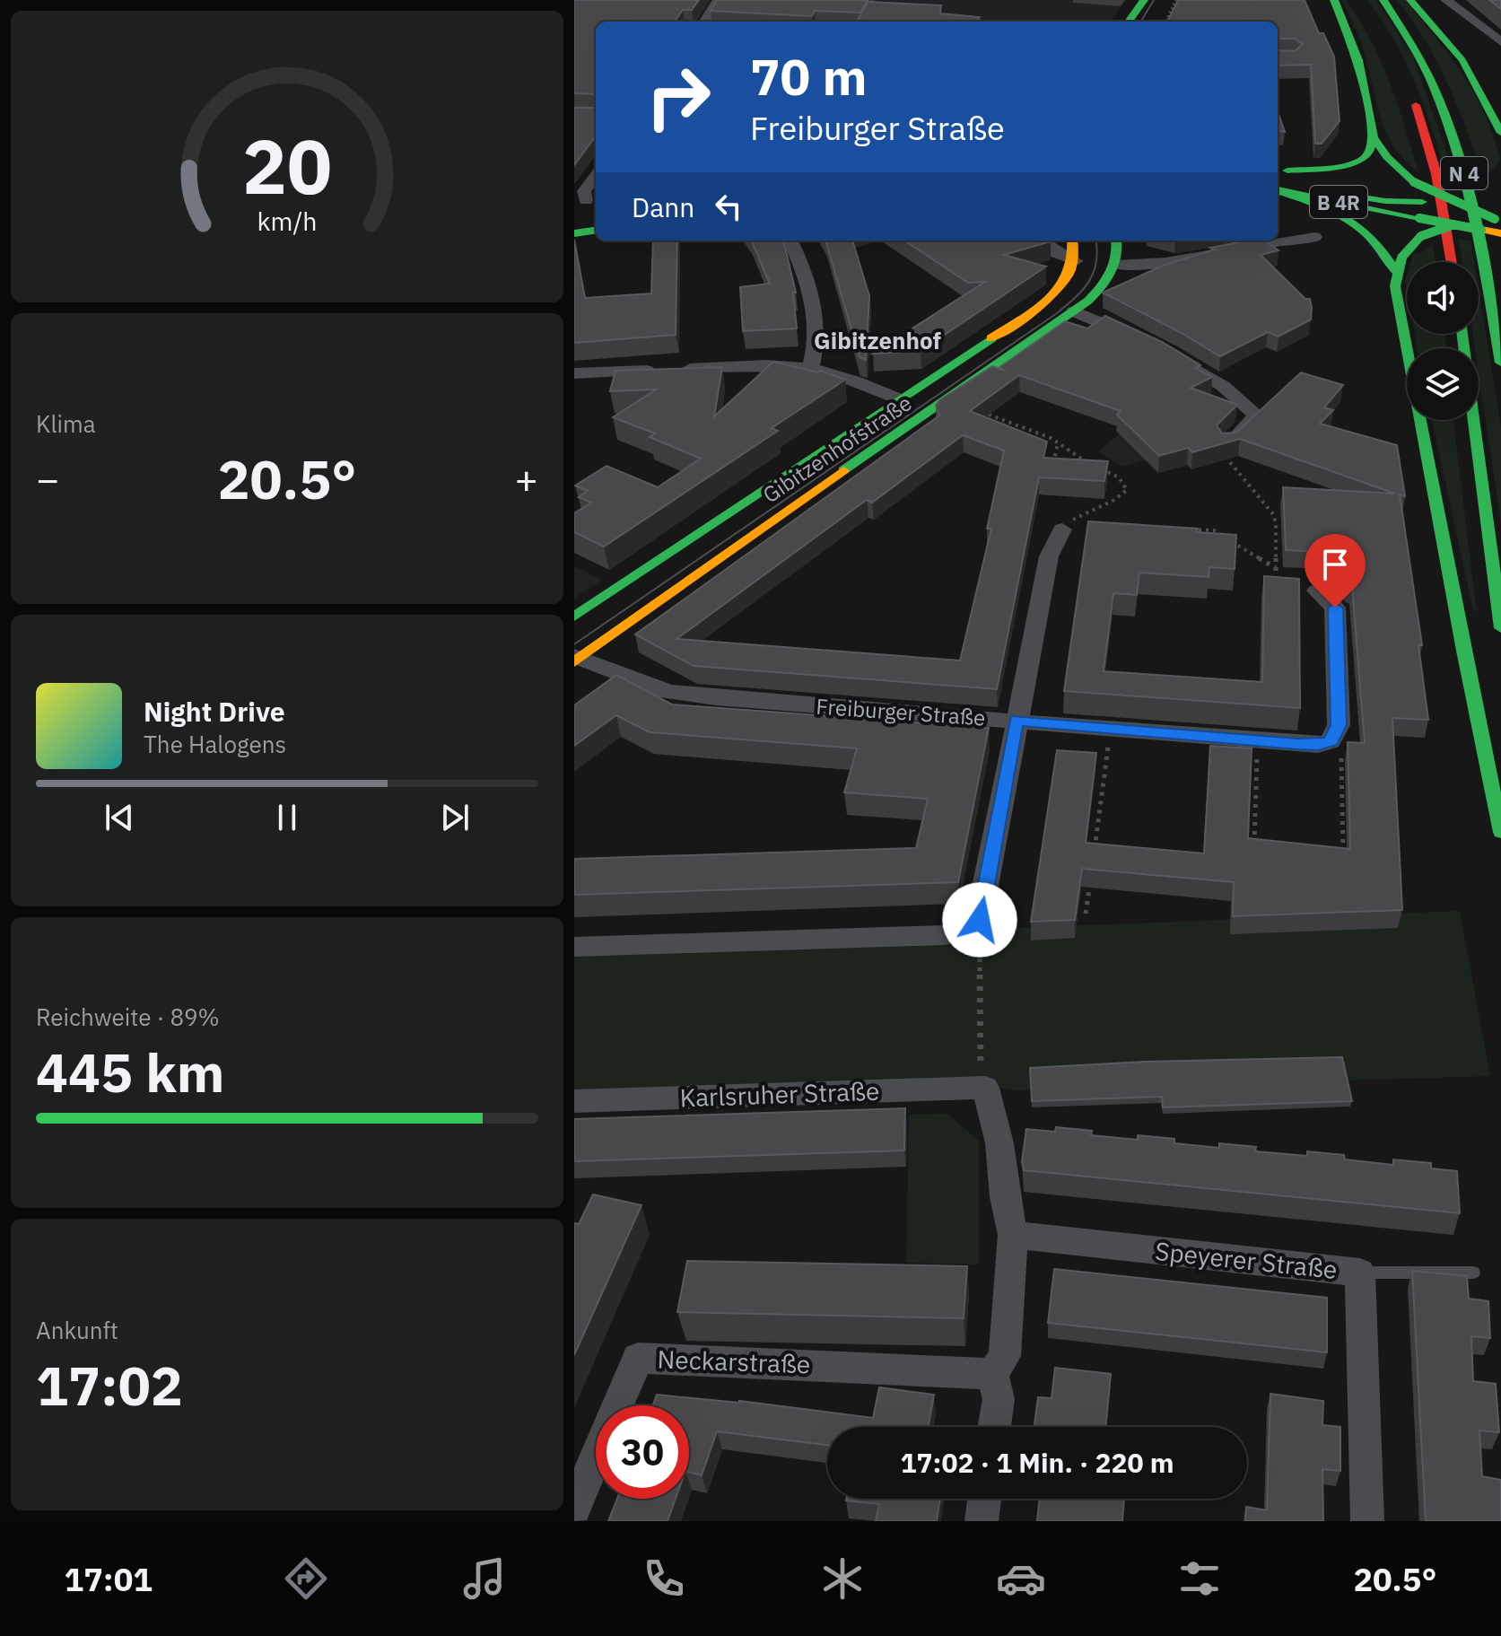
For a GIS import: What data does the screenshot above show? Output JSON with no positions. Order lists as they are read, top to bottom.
{
  "streets": {
    "main road": ["N 4", "B 4R", "Gibitzenhofstraße"],
    "street": [
      "Freiburger Straße",
      "Karlsruher Straße",
      "Speyerer Straße",
      "Neckarstraße"
    ]
  },
  "crossings": [
    ["Gibitzenhofstraße", "Freiburger Straße"]
  ],
  "districts": ["Gibitzenhof"],
  "page": {
    "turn": ["70 m", "Freiburger Straße"],
    "then": "Dann",
    "tile": [
      "Klima",
      ["Reichweite · 89%", "445 km"],
      ["Ankunft", "17:02"]
    ],
    "heat": ["−", "20.5°", "+"],
    "song": ["Night Drive", "The Halogens"],
    "limit": "30",
    "trip": "17:02 · 1 Min. · 220 m",
    "tabs": ["17:01", "20.5°"],
    "gauge": ["20", "km/h"]
  }
}
